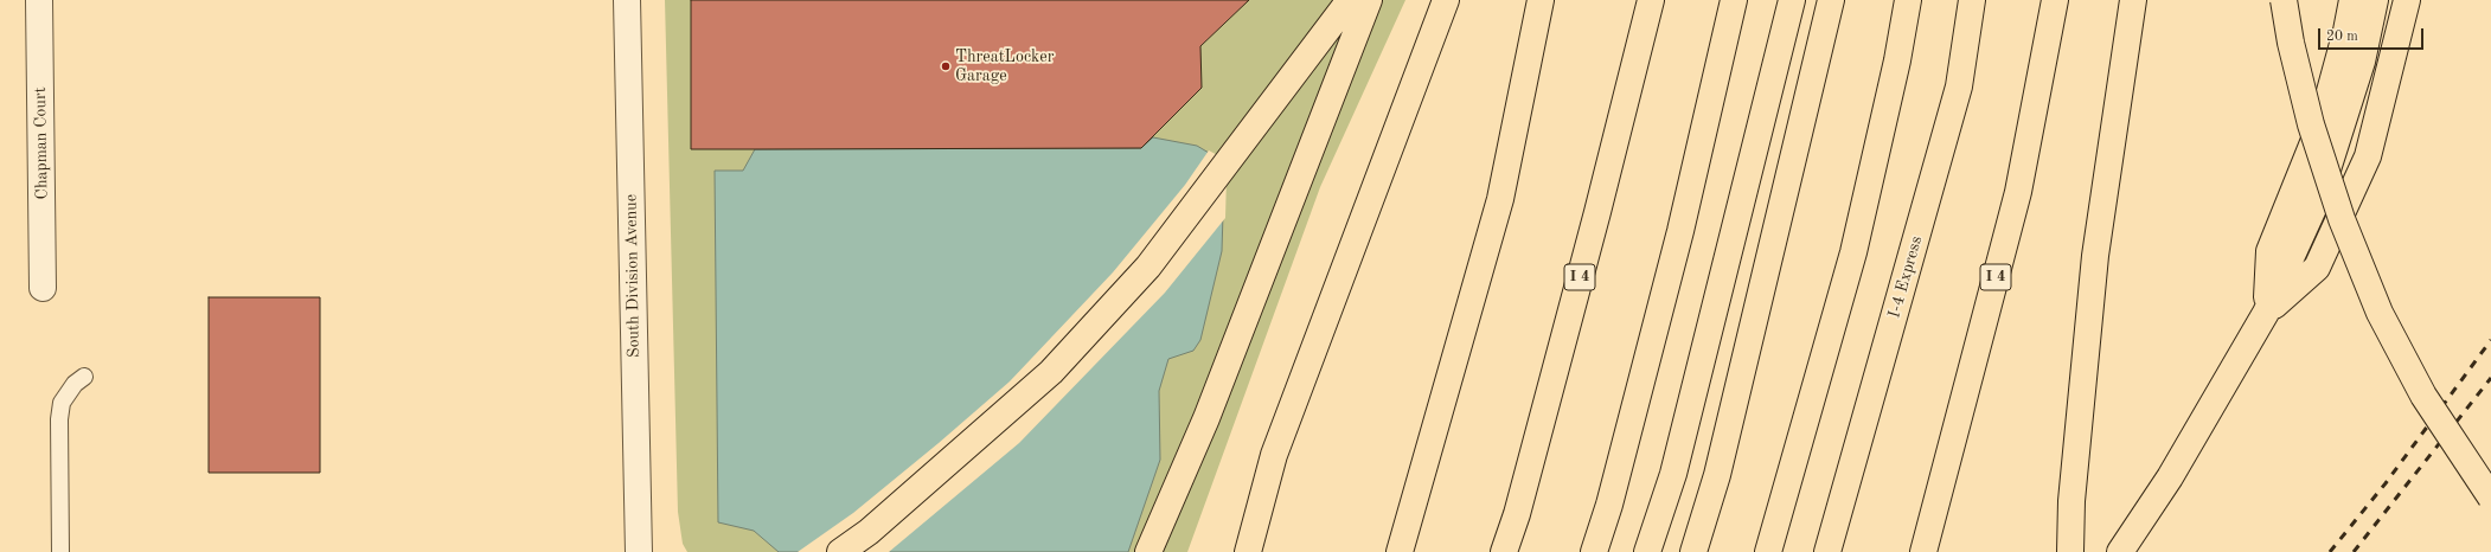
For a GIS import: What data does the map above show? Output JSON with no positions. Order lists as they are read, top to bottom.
{
  "streets": {
    "highway": ["I 4", "I-4 Express"],
    "street": ["Chapman Court", "South Division Avenue"]
  },
  "places": ["ThreatLocker Garage"],
  "scale_bar": "20 m"
}
